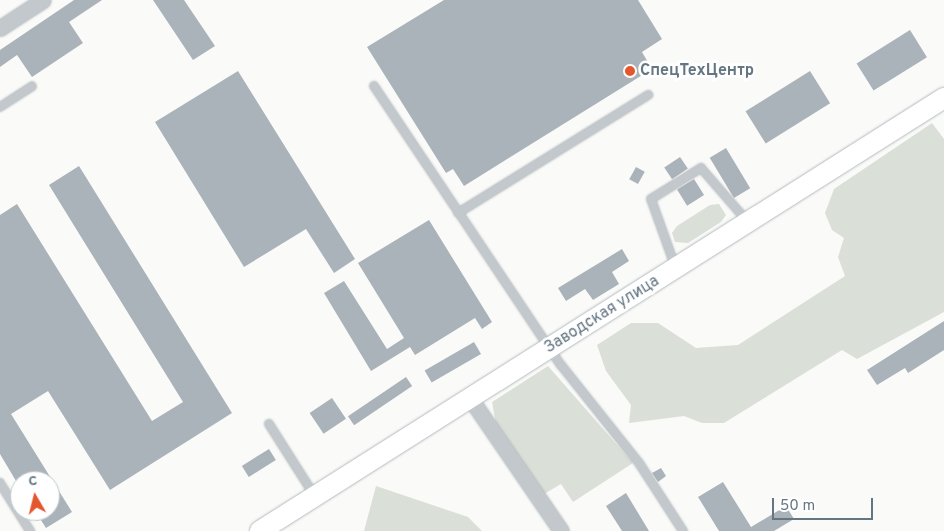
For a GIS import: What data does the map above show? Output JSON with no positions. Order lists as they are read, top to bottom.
{
  "streets": {
    "main road": ["Заводская улица"]
  },
  "places": ["СпецТехЦентр"],
  "scale_bar": "50 m",
  "north": "top"
}
